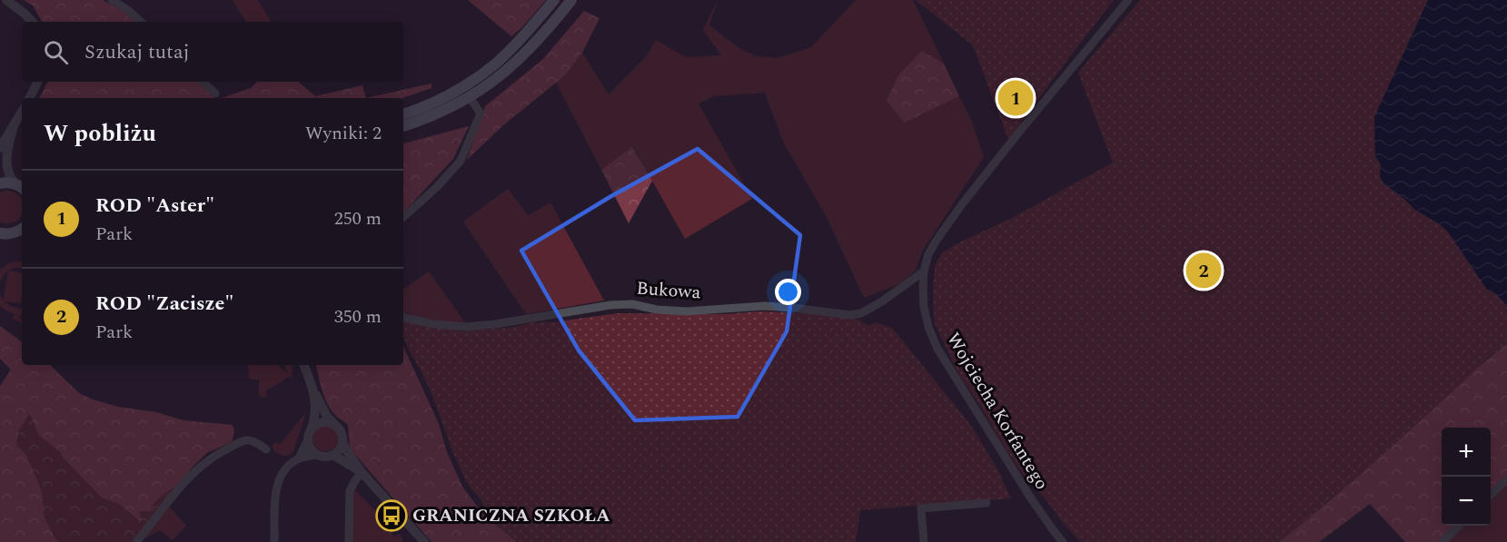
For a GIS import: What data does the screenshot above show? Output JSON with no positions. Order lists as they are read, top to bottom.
{
  "streets": {
    "street": ["Bukowa", "Wojciecha Korfantego"]
  },
  "crossings": [
    ["Bukowa", "Wojciecha Korfantego"]
  ],
  "places": {
    "bus stop": ["GRANICZNA SZKOŁA"]
  },
  "page": {
    "search": "Szukaj tutaj",
    "pins": ["1", "2"],
    "heading": ["W pobliżu", "Wyniki: 2"],
    "list": [
      {
        "mark": "1",
        "name": "ROD \"Aster\"",
        "note": "Park",
        "value": "250 m"
      },
      {
        "mark": "2",
        "name": "ROD \"Zacisze\"",
        "note": "Park",
        "value": "350 m"
      }
    ],
    "map_buttons": ["+", "−"]
  }
}
